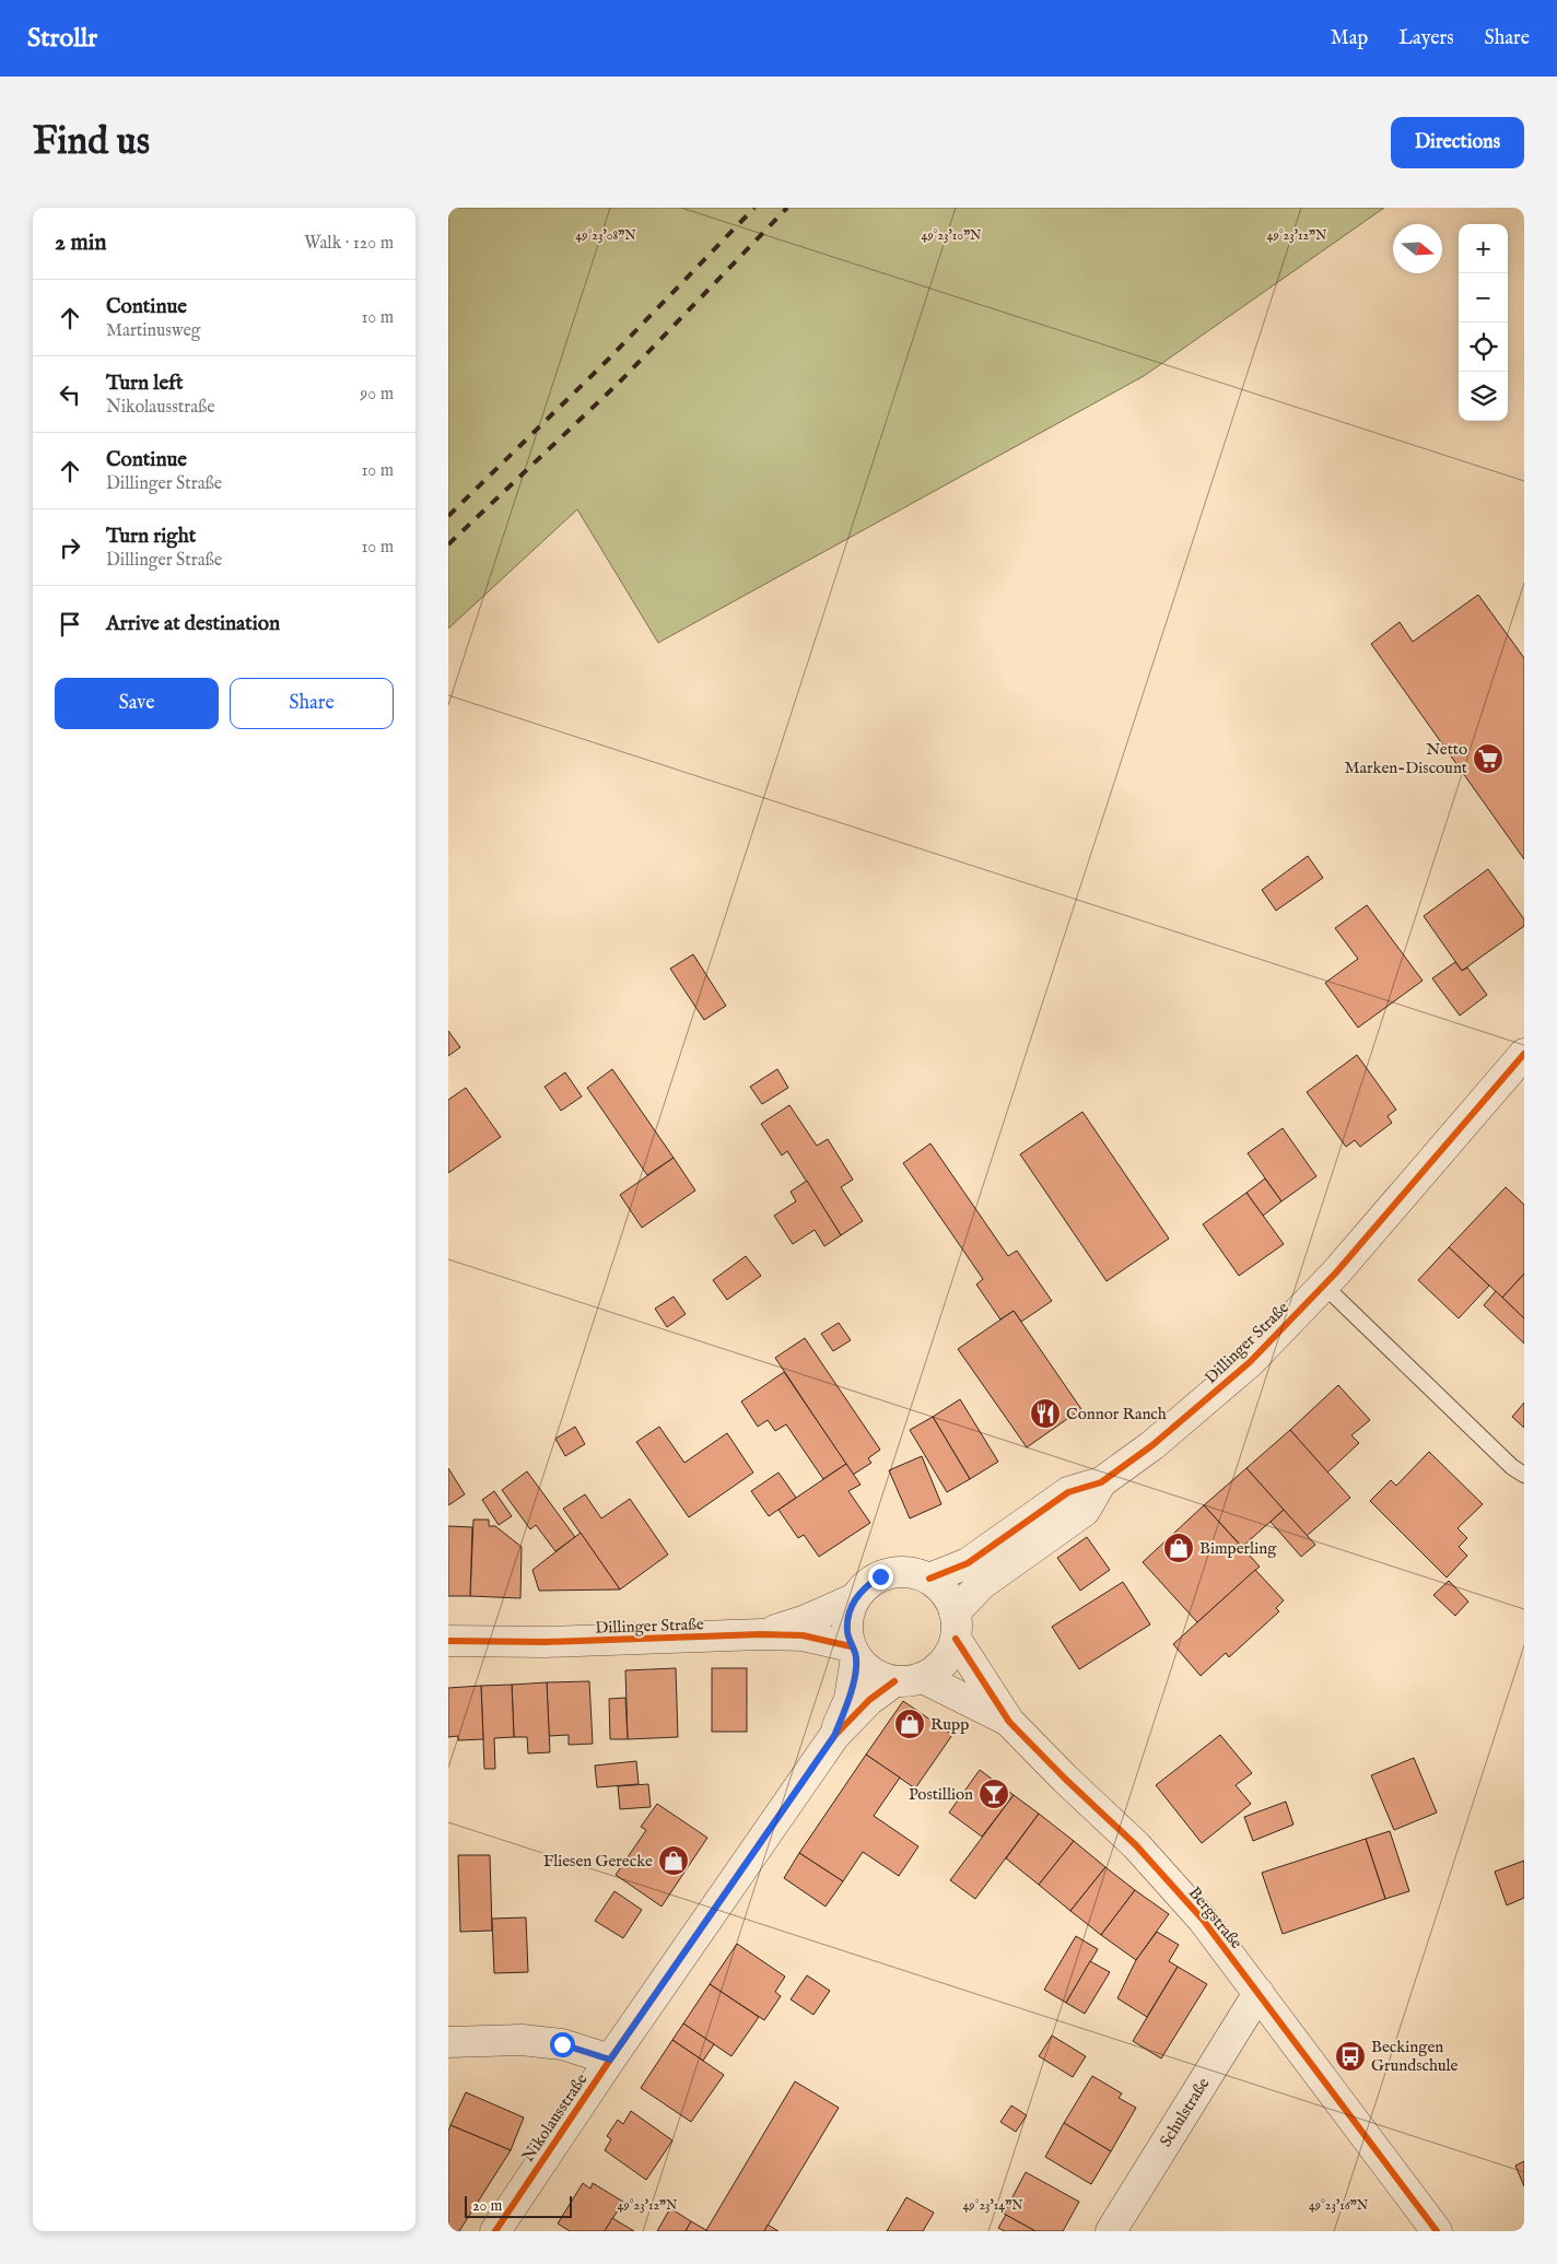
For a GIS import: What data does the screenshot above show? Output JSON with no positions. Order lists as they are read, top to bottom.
{
  "streets": {
    "street": [
      "Dillinger Straße",
      "Bergstraße",
      "Schulstraße",
      "Nikolausstraße"
    ]
  },
  "crossings": [
    ["Dillinger Straße", "Bergstraße"],
    ["Dillinger Straße", "Nikolausstraße"],
    ["Bergstraße", "Schulstraße"],
    ["Bergstraße", "Nikolausstraße"]
  ],
  "places": {
    "supermarket": ["Netto Marken-Discount"],
    "restaurant": ["Connor Ranch"],
    "shop": ["Bimperling", "Rupp", "Fliesen Gerecke"],
    "bar": ["Postillion"],
    "bus stop": ["Beckingen Grundschule"]
  },
  "scale_bar": "20 m",
  "north": "right",
  "page": {
    "header": "Strollr",
    "nav": ["Map", "Layers", "Share"],
    "buttons": [
      "Directions",
      ["Save", "Share"]
    ],
    "title": "Find us",
    "heading": ["2 min", "Walk · 120 m"],
    "map_buttons": ["+", "−"],
    "list": [
      ["Continue", "Martinusweg", "10 m"],
      ["Turn left", "Nikolausstraße", "90 m"],
      ["Continue", "Dillinger Straße", "10 m"],
      ["Turn right", "Dillinger Straße", "10 m"],
      "Arrive at destination"
    ],
    "scale": "20 m"
  },
  "coordinates": [
    "49°23'08\"N",
    "49°23'10\"N",
    "49°23'12\"N",
    "49°23'14\"N",
    "49°23'16\"N"
  ]
}
